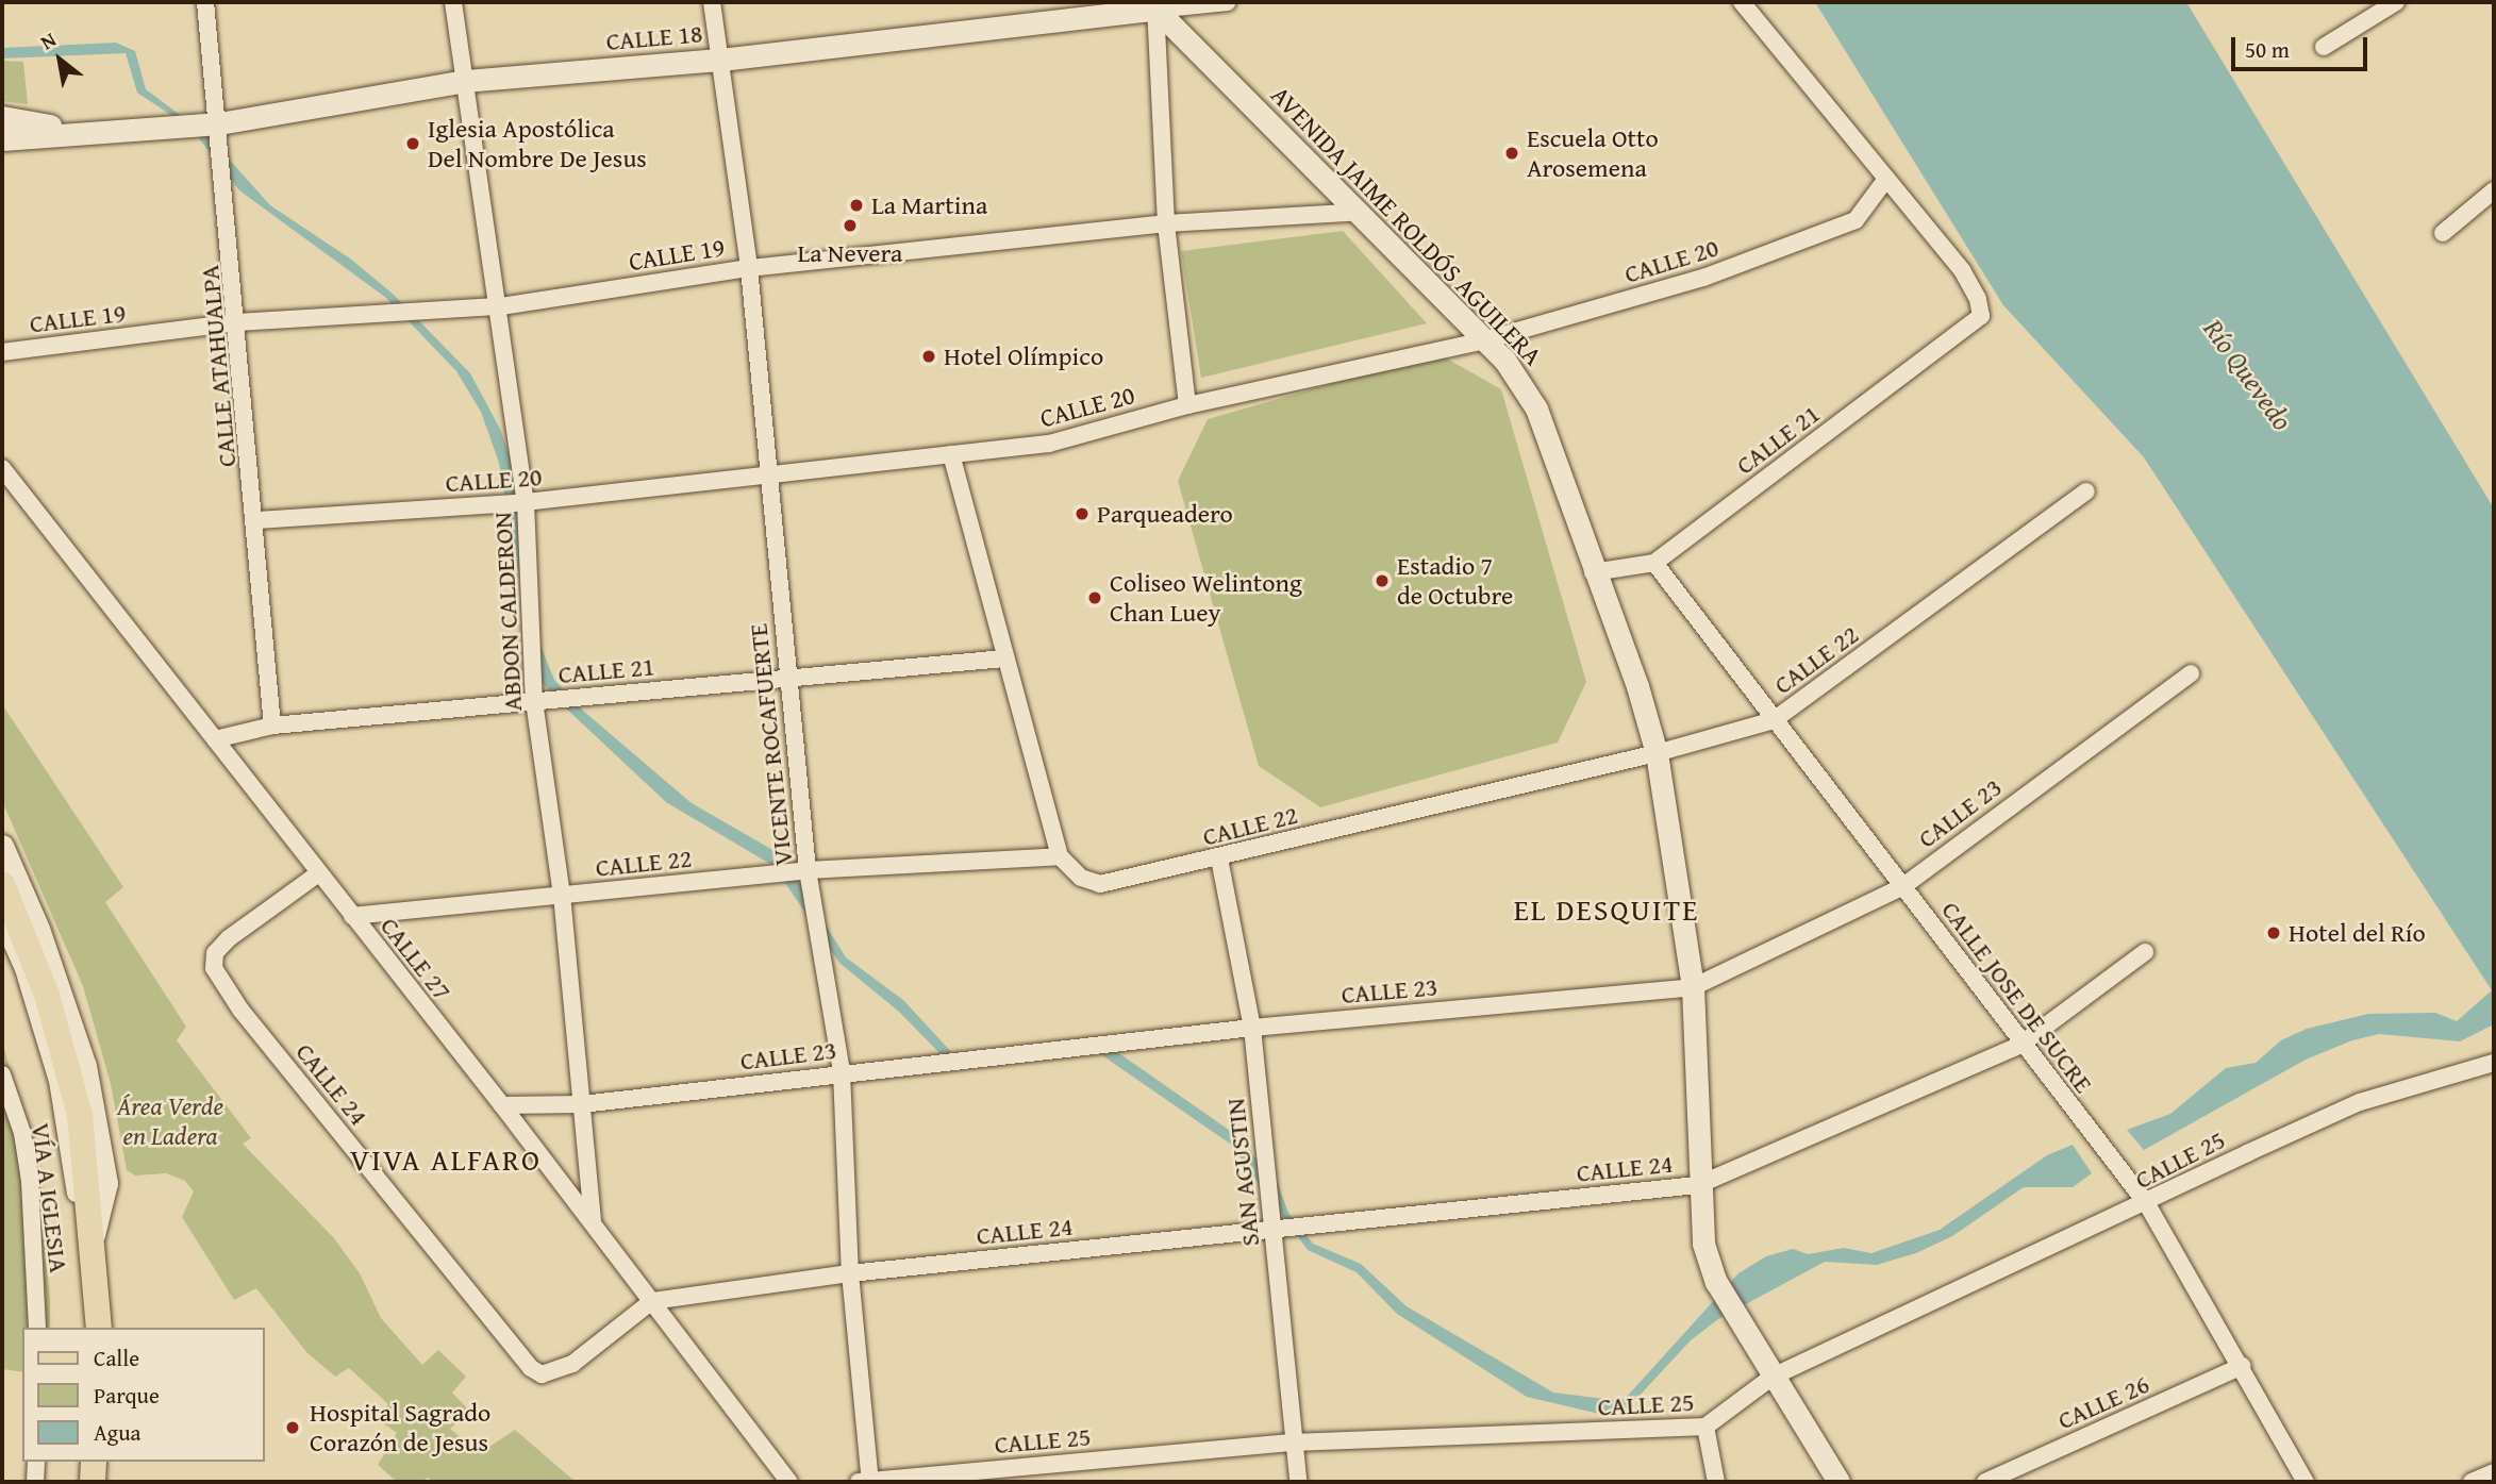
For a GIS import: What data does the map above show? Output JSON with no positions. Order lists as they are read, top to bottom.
{
  "streets": {
    "main road": ["CALLE 18", "AVENIDA JAIME ROLDÓS AGUILERA"],
    "street": [
      "CALLE 19",
      "CALLE 20",
      "CALLE ATAHUALPA",
      "CALLE 21",
      "ABDON CALDERON",
      "CALLE 22",
      "VICENTE ROCAFUERTE",
      "CALLE 23",
      "CALLE 27",
      "CALLE JOSE DE SUCRE",
      "CALLE 24",
      "CALLE 25",
      "SAN AGUSTIN",
      "VÍA A IGLESIA",
      "CALLE 26"
    ]
  },
  "crossings": [
    ["CALLE 18", "AVENIDA JAIME ROLDÓS AGUILERA"],
    ["CALLE 18", "CALLE ATAHUALPA"],
    ["CALLE 18", "ABDON CALDERON"],
    ["CALLE 18", "VICENTE ROCAFUERTE"],
    ["AVENIDA JAIME ROLDÓS AGUILERA", "CALLE 19"],
    ["AVENIDA JAIME ROLDÓS AGUILERA", "CALLE 20"],
    ["AVENIDA JAIME ROLDÓS AGUILERA", "CALLE 21"],
    ["AVENIDA JAIME ROLDÓS AGUILERA", "CALLE 22"],
    ["AVENIDA JAIME ROLDÓS AGUILERA", "CALLE 23"],
    ["AVENIDA JAIME ROLDÓS AGUILERA", "CALLE 24"],
    ["AVENIDA JAIME ROLDÓS AGUILERA", "CALLE 25"],
    ["CALLE 19", "CALLE ATAHUALPA"],
    ["CALLE 19", "ABDON CALDERON"],
    ["CALLE 19", "VICENTE ROCAFUERTE"],
    ["CALLE 20", "CALLE ATAHUALPA"],
    ["CALLE 20", "CALLE 21"],
    ["CALLE 20", "ABDON CALDERON"],
    ["CALLE 20", "VICENTE ROCAFUERTE"],
    ["CALLE ATAHUALPA", "CALLE 21"],
    ["CALLE 21", "ABDON CALDERON"],
    ["CALLE 21", "VICENTE ROCAFUERTE"],
    ["CALLE 21", "CALLE 27"],
    ["CALLE 21", "CALLE JOSE DE SUCRE"],
    ["ABDON CALDERON", "CALLE 22"],
    ["ABDON CALDERON", "CALLE 23"],
    ["ABDON CALDERON", "CALLE 27"],
    ["CALLE 22", "VICENTE ROCAFUERTE"],
    ["CALLE 22", "CALLE 27"],
    ["CALLE 22", "CALLE JOSE DE SUCRE"],
    ["CALLE 22", "SAN AGUSTIN"],
    ["VICENTE ROCAFUERTE", "CALLE 23"],
    ["VICENTE ROCAFUERTE", "CALLE 24"],
    ["VICENTE ROCAFUERTE", "CALLE 25"],
    ["CALLE 23", "CALLE 27"],
    ["CALLE 23", "CALLE JOSE DE SUCRE"],
    ["CALLE 23", "SAN AGUSTIN"],
    ["CALLE 27", "CALLE 24"],
    ["CALLE JOSE DE SUCRE", "CALLE 24"],
    ["CALLE JOSE DE SUCRE", "CALLE 25"],
    ["CALLE JOSE DE SUCRE", "CALLE 26"],
    ["CALLE 24", "SAN AGUSTIN"],
    ["CALLE 25", "SAN AGUSTIN"]
  ],
  "districts": ["EL DESQUITE", "VIVA ALFARO"],
  "water": ["Río Quevedo"],
  "parks": ["Área Verde en Ladera"],
  "places": [
    "Iglesia Apostólica Del Nombre De Jesus",
    "Escuela Otto Arosemena",
    "La Martina",
    "La Nevera",
    "Hotel Olímpico",
    "Parqueadero",
    "Estadio 7 de Octubre",
    "Coliseo Welintong Chan Luey",
    "Hotel del Río",
    "Hospital Sagrado Corazón de Jesus"
  ],
  "legend": ["Calle", "Parque", "Agua"],
  "scale_bar": "50 m",
  "north": "top left"
}
